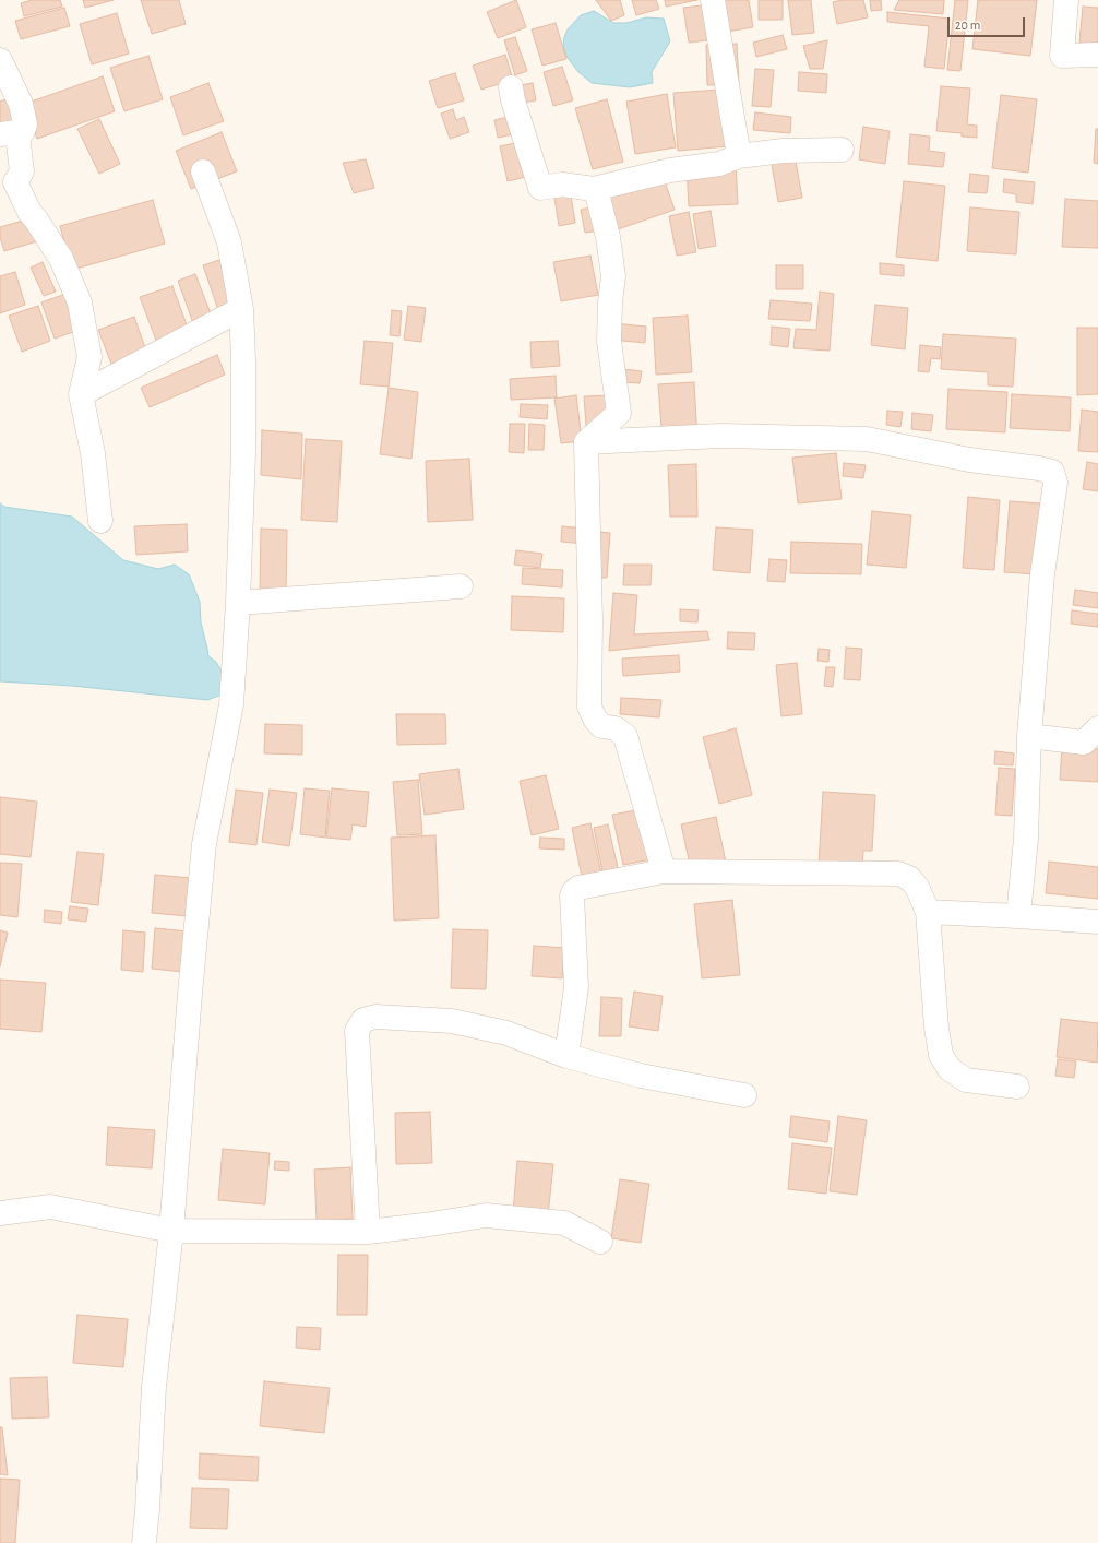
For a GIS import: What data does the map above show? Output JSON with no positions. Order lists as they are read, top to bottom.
{
  "scale_bar": "20 m"
}
